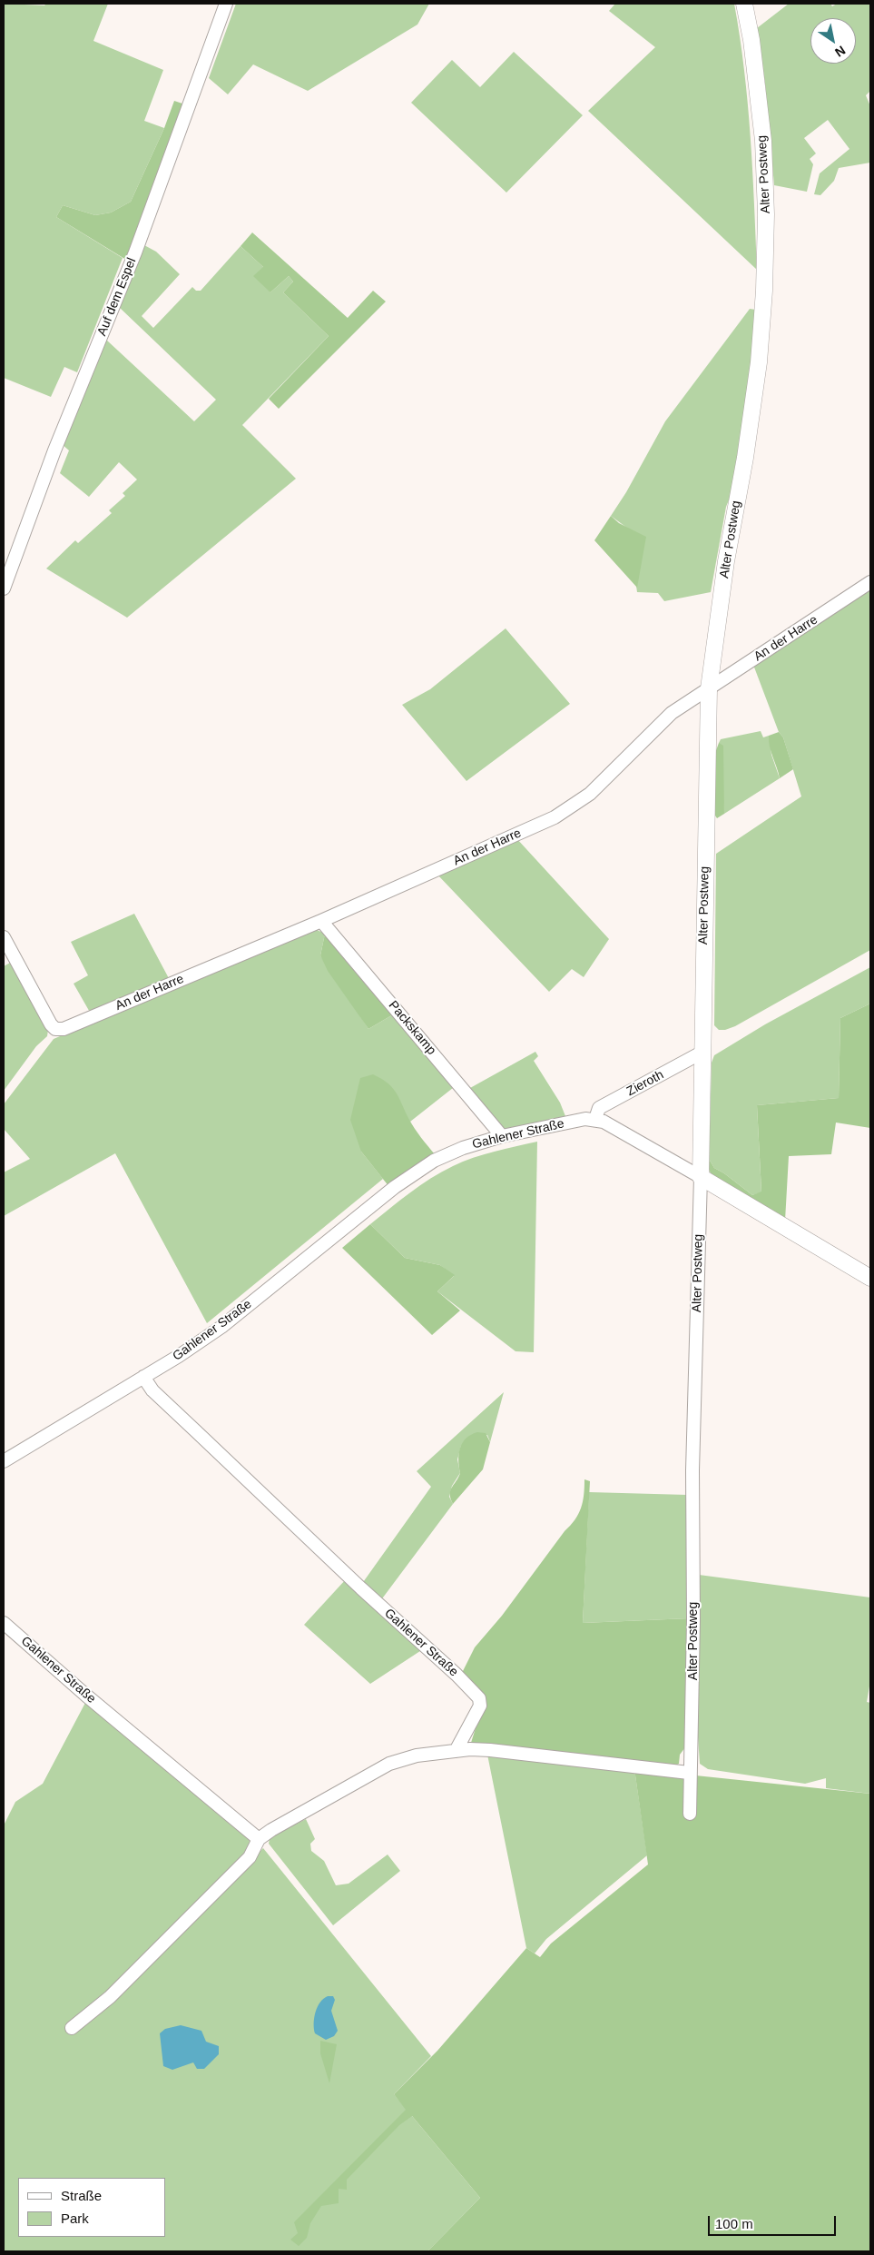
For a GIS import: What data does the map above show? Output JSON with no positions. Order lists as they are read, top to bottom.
{
  "streets": {
    "main road": ["Alter Postweg"],
    "street": [
      "Auf dem Espel",
      "An der Harre",
      "Packskamp",
      "Zieroth",
      "Gahlener Straße"
    ]
  },
  "crossings": [
    ["Alter Postweg", "An der Harre"],
    ["Alter Postweg", "Zieroth"],
    ["An der Harre", "Packskamp"],
    ["Packskamp", "Gahlener Straße"],
    ["Zieroth", "Gahlener Straße"]
  ],
  "legend": ["Straße", "Park"],
  "scale_bar": "100 m",
  "north": "bottom right"
}
